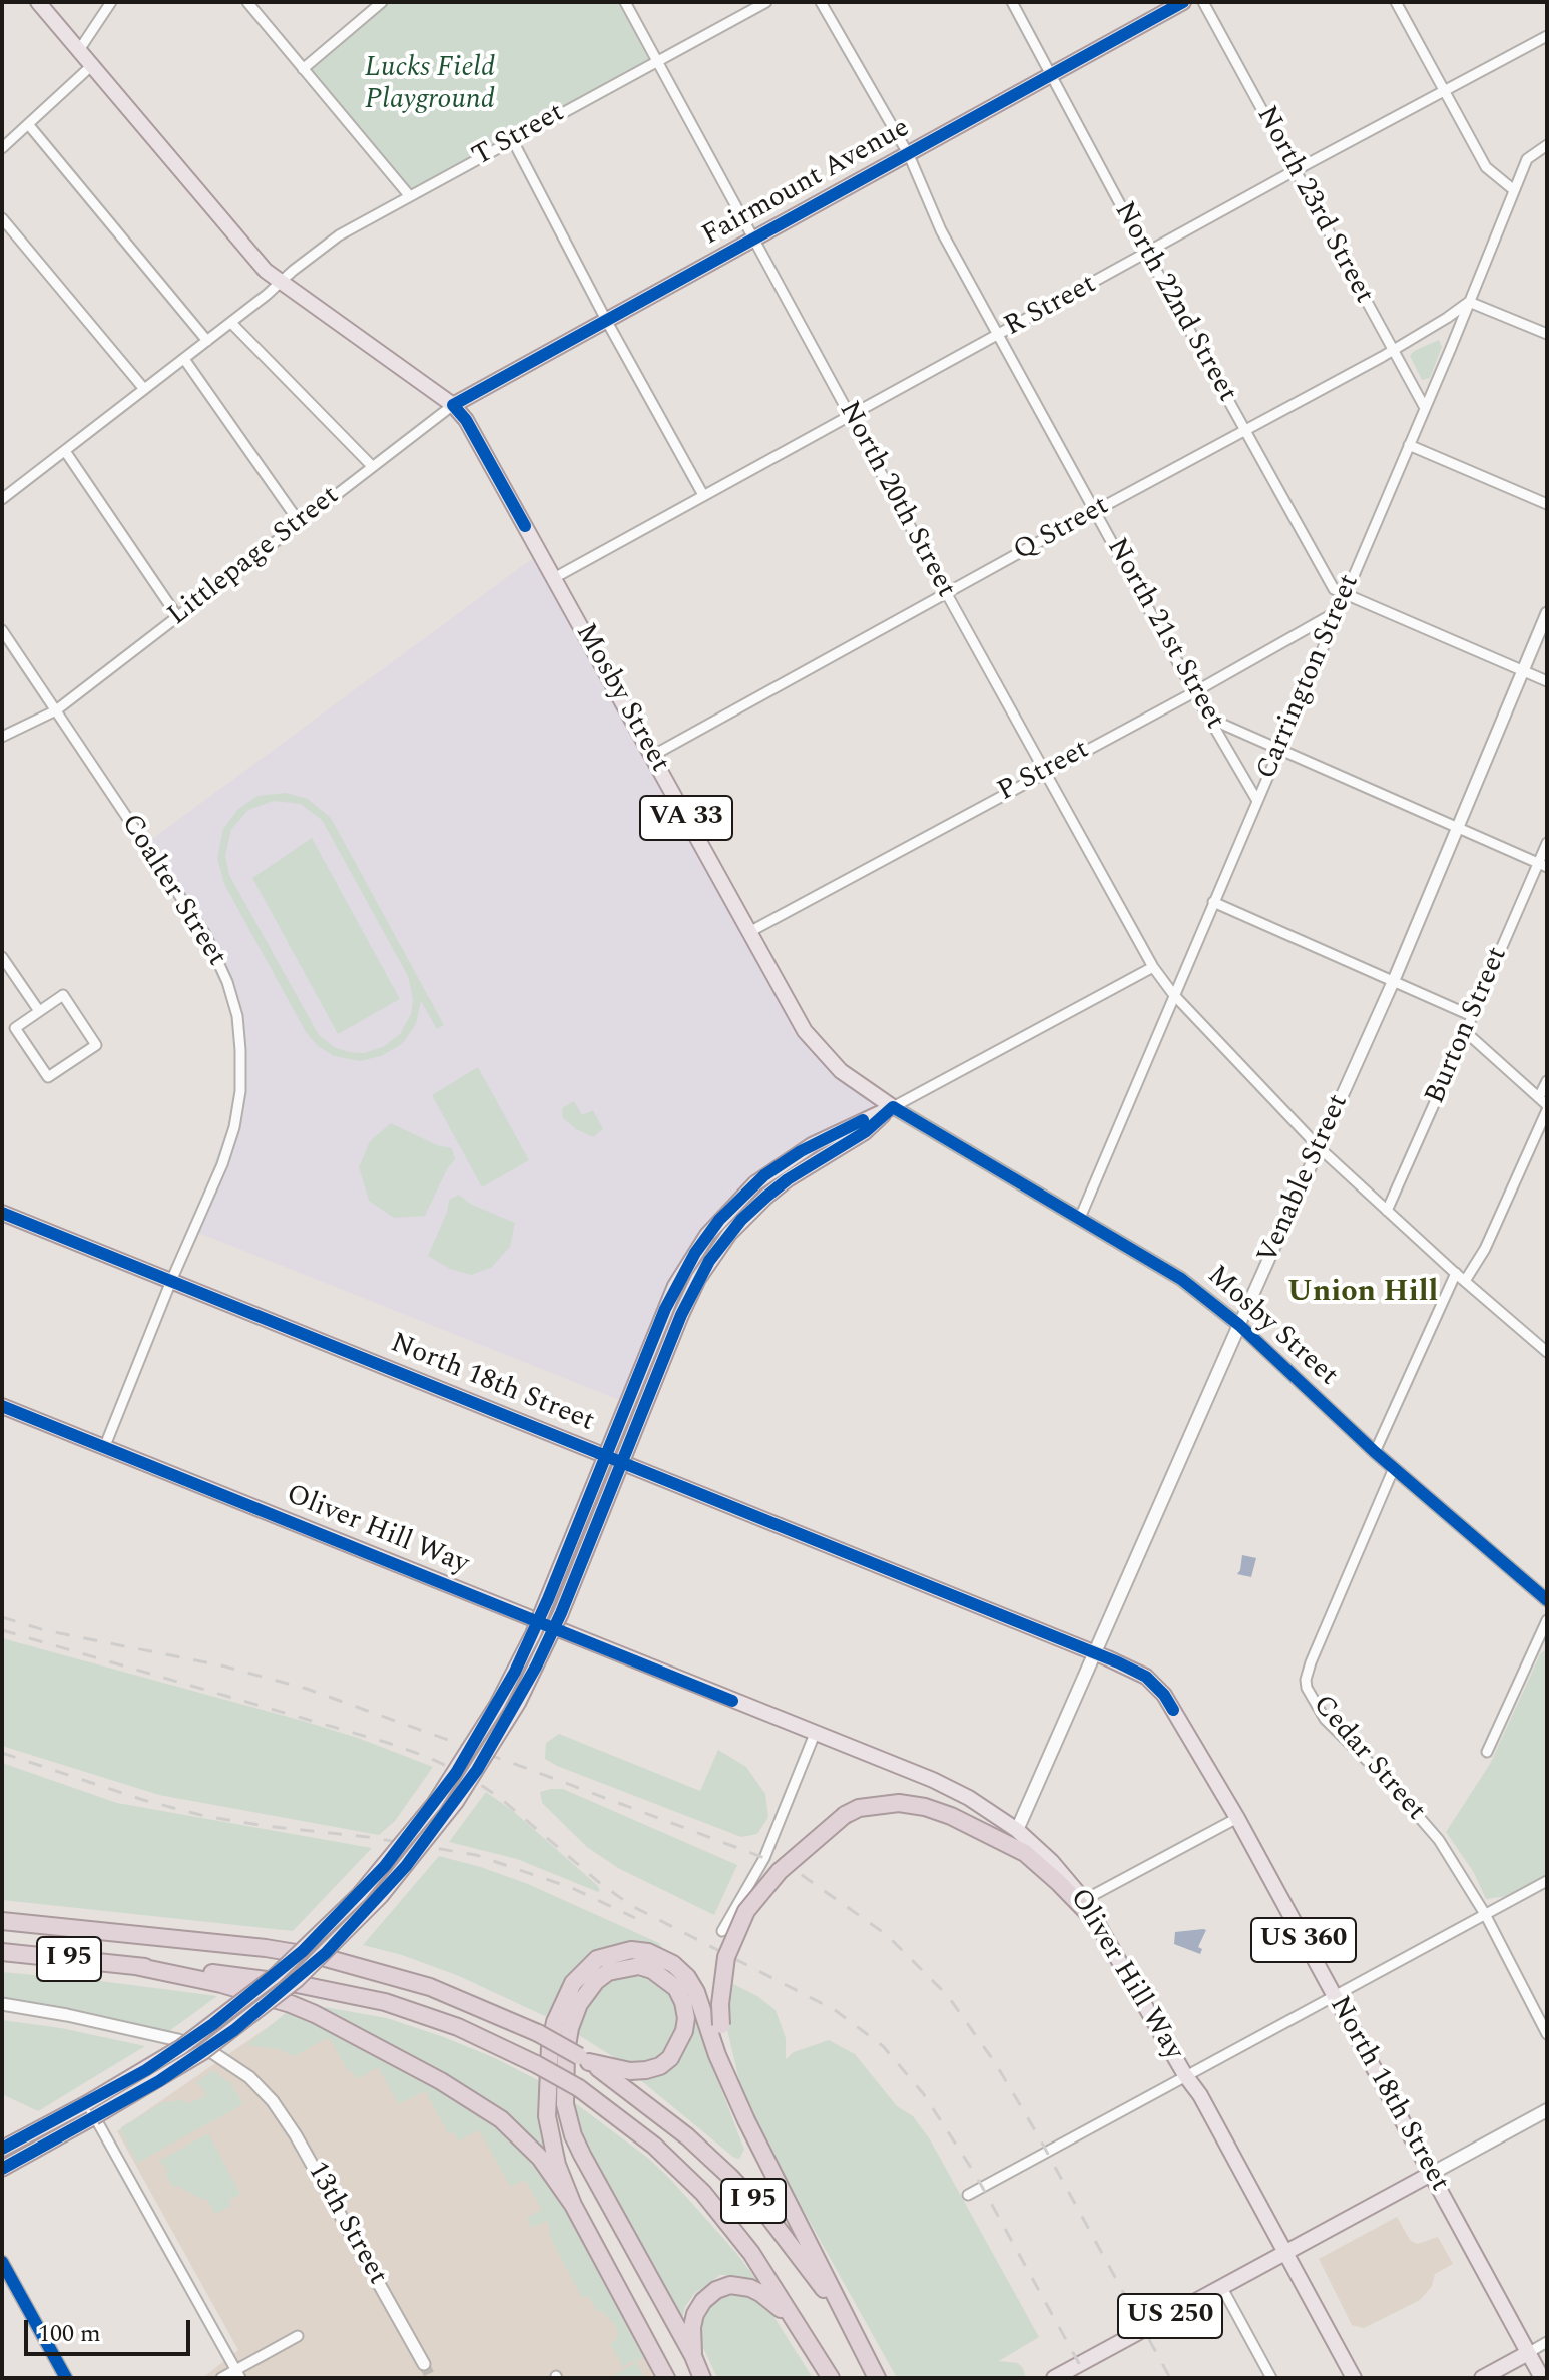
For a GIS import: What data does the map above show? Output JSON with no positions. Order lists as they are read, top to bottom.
{
  "streets": {
    "highway": ["I 95"],
    "main road": [
      "Fairmount Avenue",
      "Mosby Street",
      "VA 33",
      "Venable Street",
      "North 18th Street",
      "Oliver Hill Way",
      "US 360",
      "US 250"
    ],
    "street": [
      "T Street",
      "North 23rd Street",
      "North 22nd Street",
      "R Street",
      "North 20th Street",
      "Q Street",
      "Littlepage Street",
      "North 21st Street",
      "Carrington Street",
      "P Street",
      "Coalter Street",
      "Burton Street",
      "Cedar Street",
      "13th Street"
    ]
  },
  "crossings": [
    ["T Street", "North 20th Street"],
    ["T Street", "Mosby Street"],
    ["Fairmount Avenue", "North 22nd Street"],
    ["Fairmount Avenue", "North 20th Street"],
    ["Fairmount Avenue", "Littlepage Street"],
    ["Fairmount Avenue", "North 21st Street"],
    ["Fairmount Avenue", "Mosby Street"],
    ["North 23rd Street", "R Street"],
    ["North 23rd Street", "Q Street"],
    ["North 23rd Street", "Carrington Street"],
    ["North 22nd Street", "R Street"],
    ["North 22nd Street", "Q Street"],
    ["North 22nd Street", "Carrington Street"],
    ["R Street", "North 20th Street"],
    ["R Street", "North 21st Street"],
    ["R Street", "Mosby Street"],
    ["North 20th Street", "Q Street"],
    ["North 20th Street", "Carrington Street"],
    ["North 20th Street", "P Street"],
    ["Q Street", "North 21st Street"],
    ["Q Street", "Carrington Street"],
    ["Q Street", "Mosby Street"],
    ["Littlepage Street", "Mosby Street"],
    ["Littlepage Street", "Coalter Street"],
    ["North 21st Street", "Carrington Street"],
    ["North 21st Street", "P Street"],
    ["Carrington Street", "Mosby Street"],
    ["Carrington Street", "P Street"],
    ["Mosby Street", "P Street"],
    ["Mosby Street", "Venable Street"],
    ["Mosby Street", "Cedar Street"],
    ["Coalter Street", "North 18th Street"],
    ["Coalter Street", "Oliver Hill Way"],
    ["Venable Street", "North 18th Street"],
    ["Venable Street", "Oliver Hill Way"],
    ["North 18th Street", "US 250"],
    ["Oliver Hill Way", "US 250"]
  ],
  "districts": ["Union Hill"],
  "parks": ["Lucks Field Playground"],
  "scale_bar": "100 m"
}
